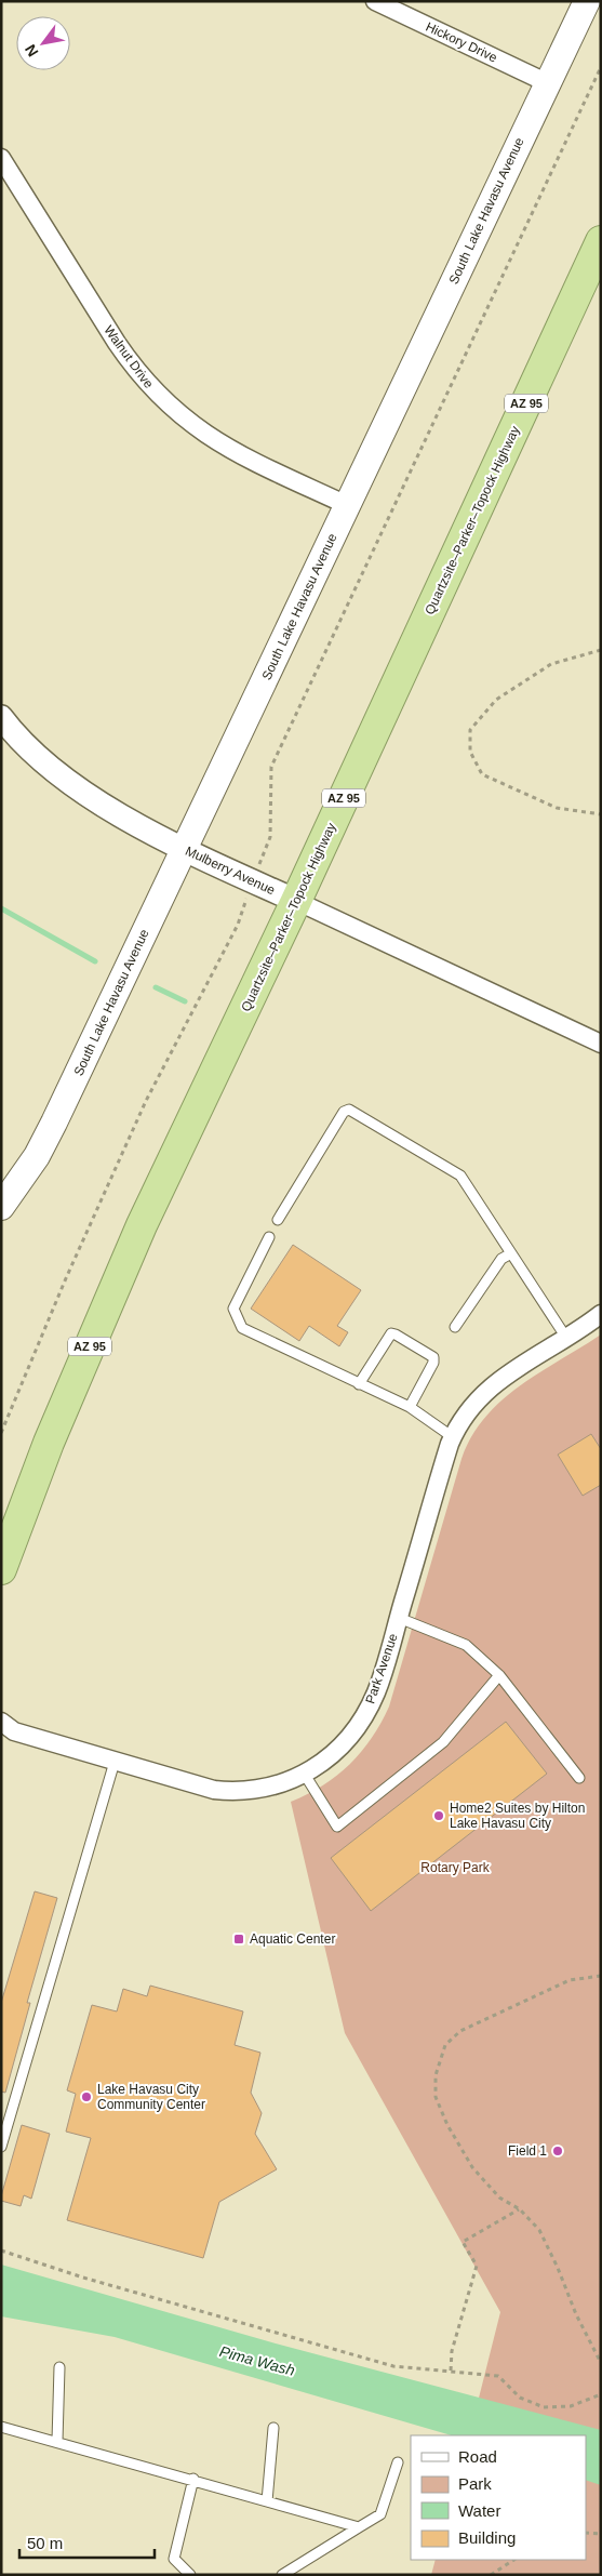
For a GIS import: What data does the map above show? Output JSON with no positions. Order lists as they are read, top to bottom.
{
  "streets": {
    "highway": ["AZ 95", "Quartzsite–Parker–Topock Highway"],
    "main road": ["South Lake Havasu Avenue"],
    "street": [
      "Hickory Drive",
      "Walnut Drive",
      "Mulberry Avenue",
      "Park Avenue"
    ]
  },
  "crossings": [
    ["Hickory Drive", "South Lake Havasu Avenue"],
    ["South Lake Havasu Avenue", "Walnut Drive"],
    ["South Lake Havasu Avenue", "Mulberry Avenue"],
    ["Quartzsite–Parker–Topock Highway", "Mulberry Avenue"]
  ],
  "water": ["Pima Wash"],
  "parks": ["Rotary Park"],
  "places": {
    "other": ["Home2 Suites by Hilton Lake Havasu City", "Lake Havasu City Community Center", "Field 1"],
    "transit": ["Aquatic Center"]
  },
  "legend": [
    "Road",
    "Park",
    "Water",
    "Building"
  ],
  "scale_bar": "50 m",
  "north": "bottom left"
}
